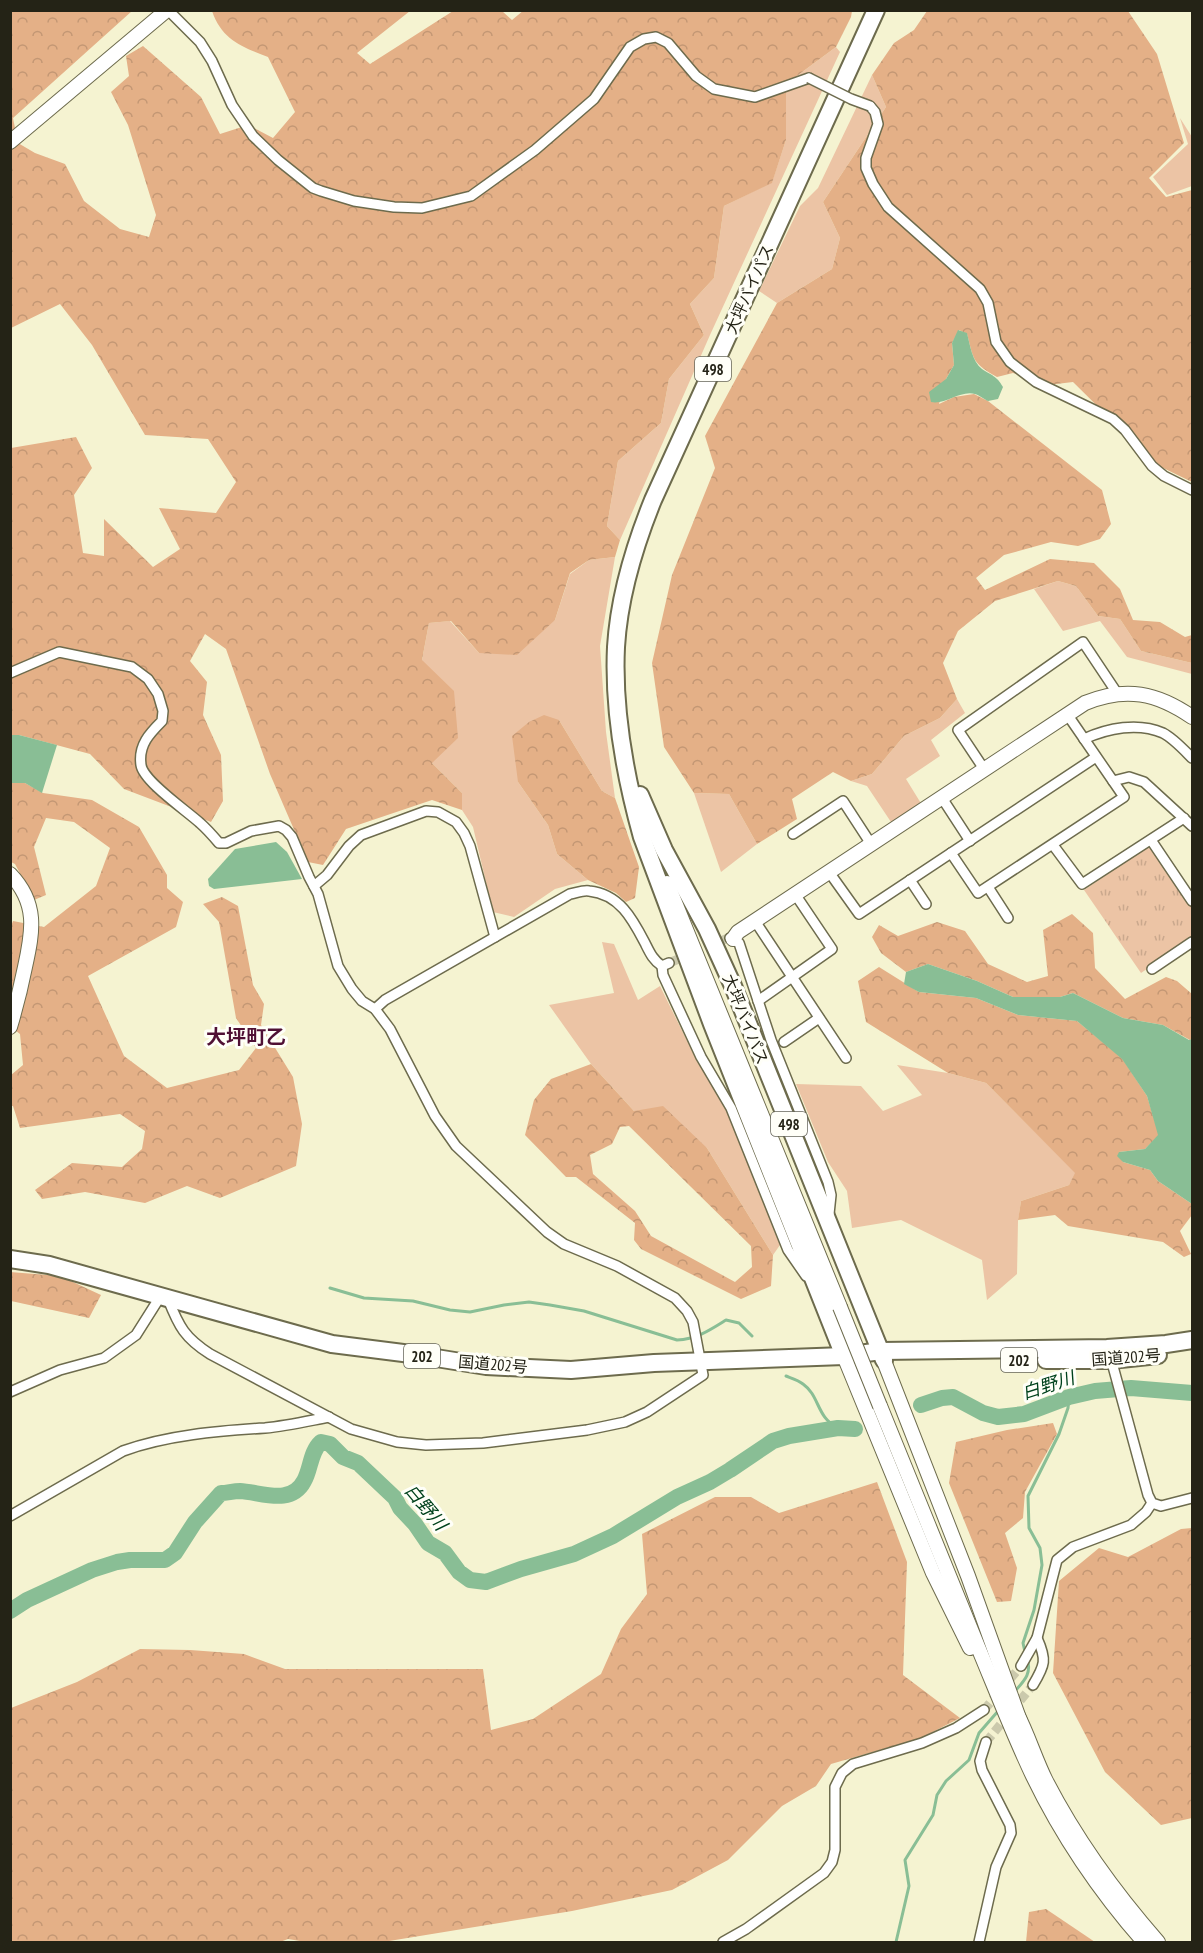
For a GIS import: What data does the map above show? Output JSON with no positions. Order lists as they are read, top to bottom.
{
  "streets": {
    "highway": [
      "大坪バイパス",
      "498",
      "202",
      "国道202号"
    ]
  },
  "crossings": [
    ["大坪バイパス", "国道202号"]
  ],
  "districts": ["大坪町乙"],
  "water": ["白野川"]
}
